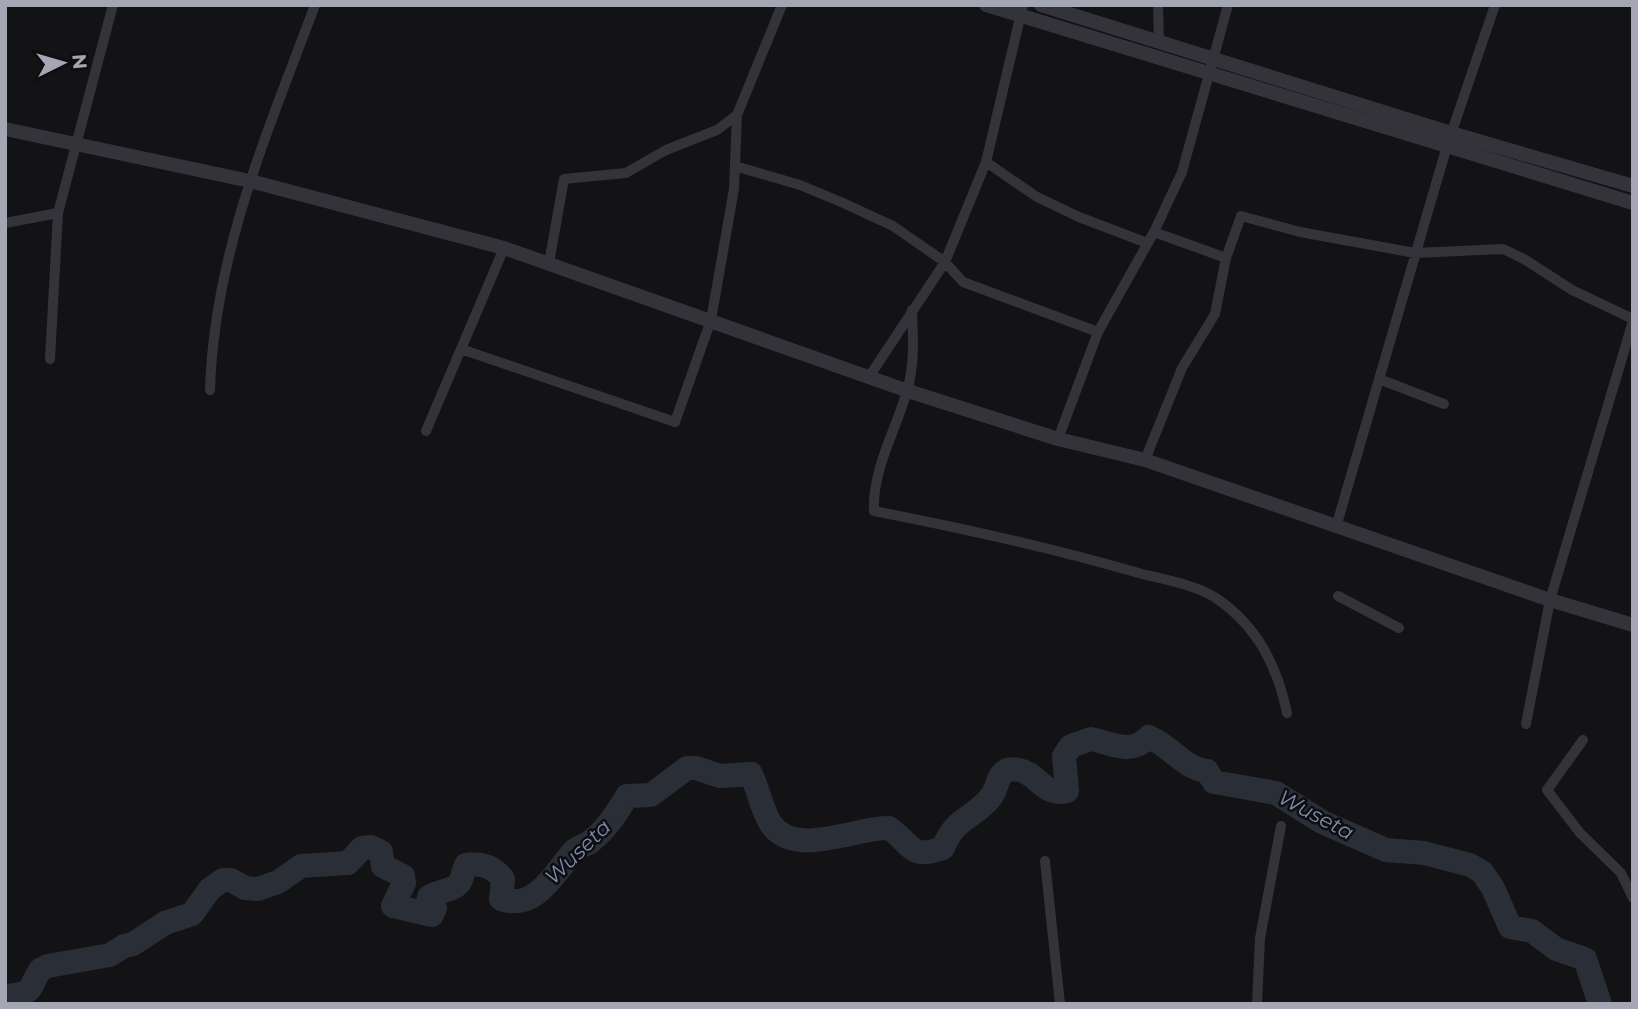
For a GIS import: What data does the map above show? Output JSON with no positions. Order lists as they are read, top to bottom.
{
  "water": ["Wuseta"],
  "north": "right"
}
